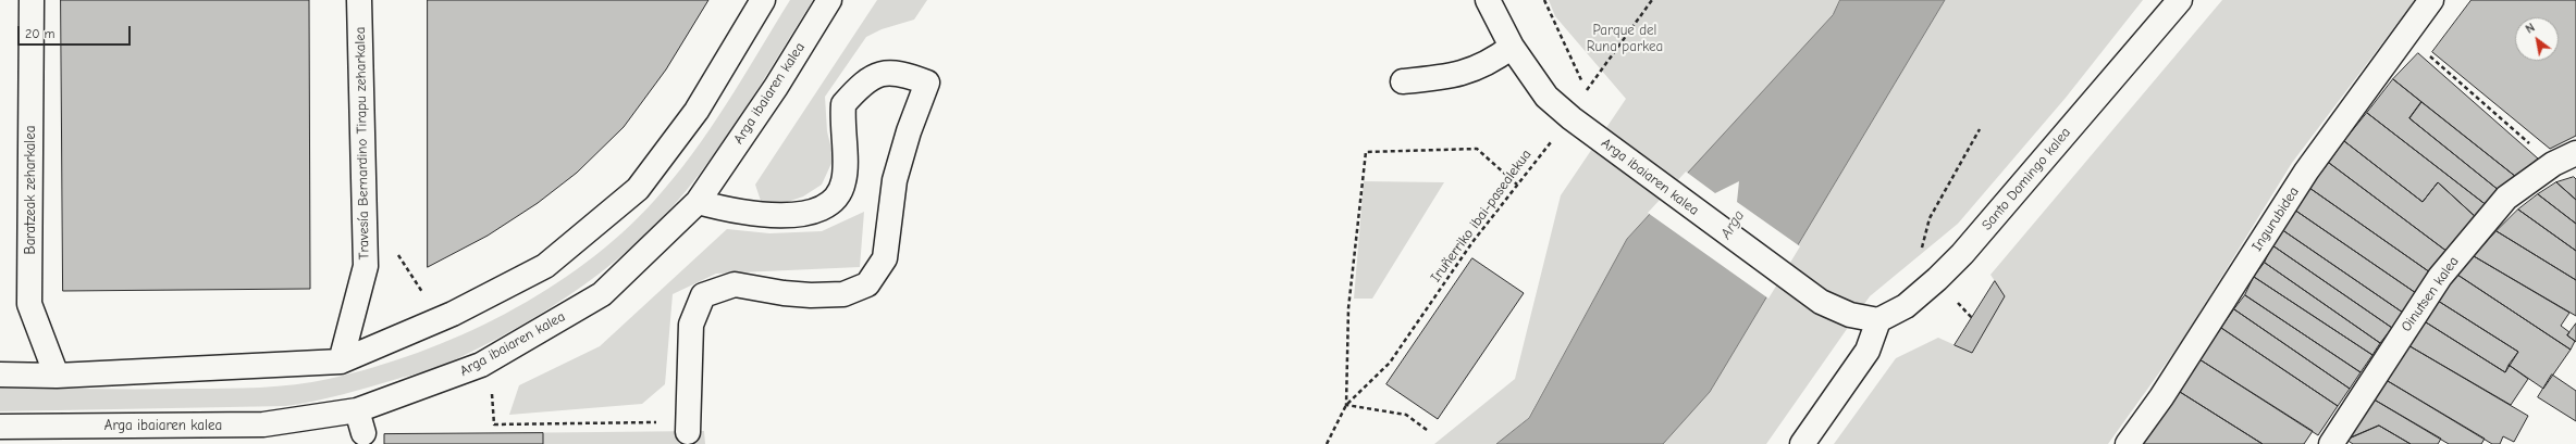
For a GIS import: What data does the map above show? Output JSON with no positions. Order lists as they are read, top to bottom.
{
  "streets": {
    "street": [
      "Arga ibaiaren kalea",
      "Travesía Bernardino Tirapu zeharkalea",
      "Santo Domingo kalea",
      "Baratzeak zeharkalea",
      "Ingurubidea",
      "Oinutsen kalea"
    ],
    "path": ["Iruñerriko ibai-pasealekua"]
  },
  "crossings": [
    ["Arga ibaiaren kalea", "Santo Domingo kalea"],
    ["Arga ibaiaren kalea", "Iruñerriko ibai-pasealekua"]
  ],
  "water": ["Arga"],
  "parks": ["Parque del Runa parkea"],
  "scale_bar": "20 m",
  "north": "top left"
}
